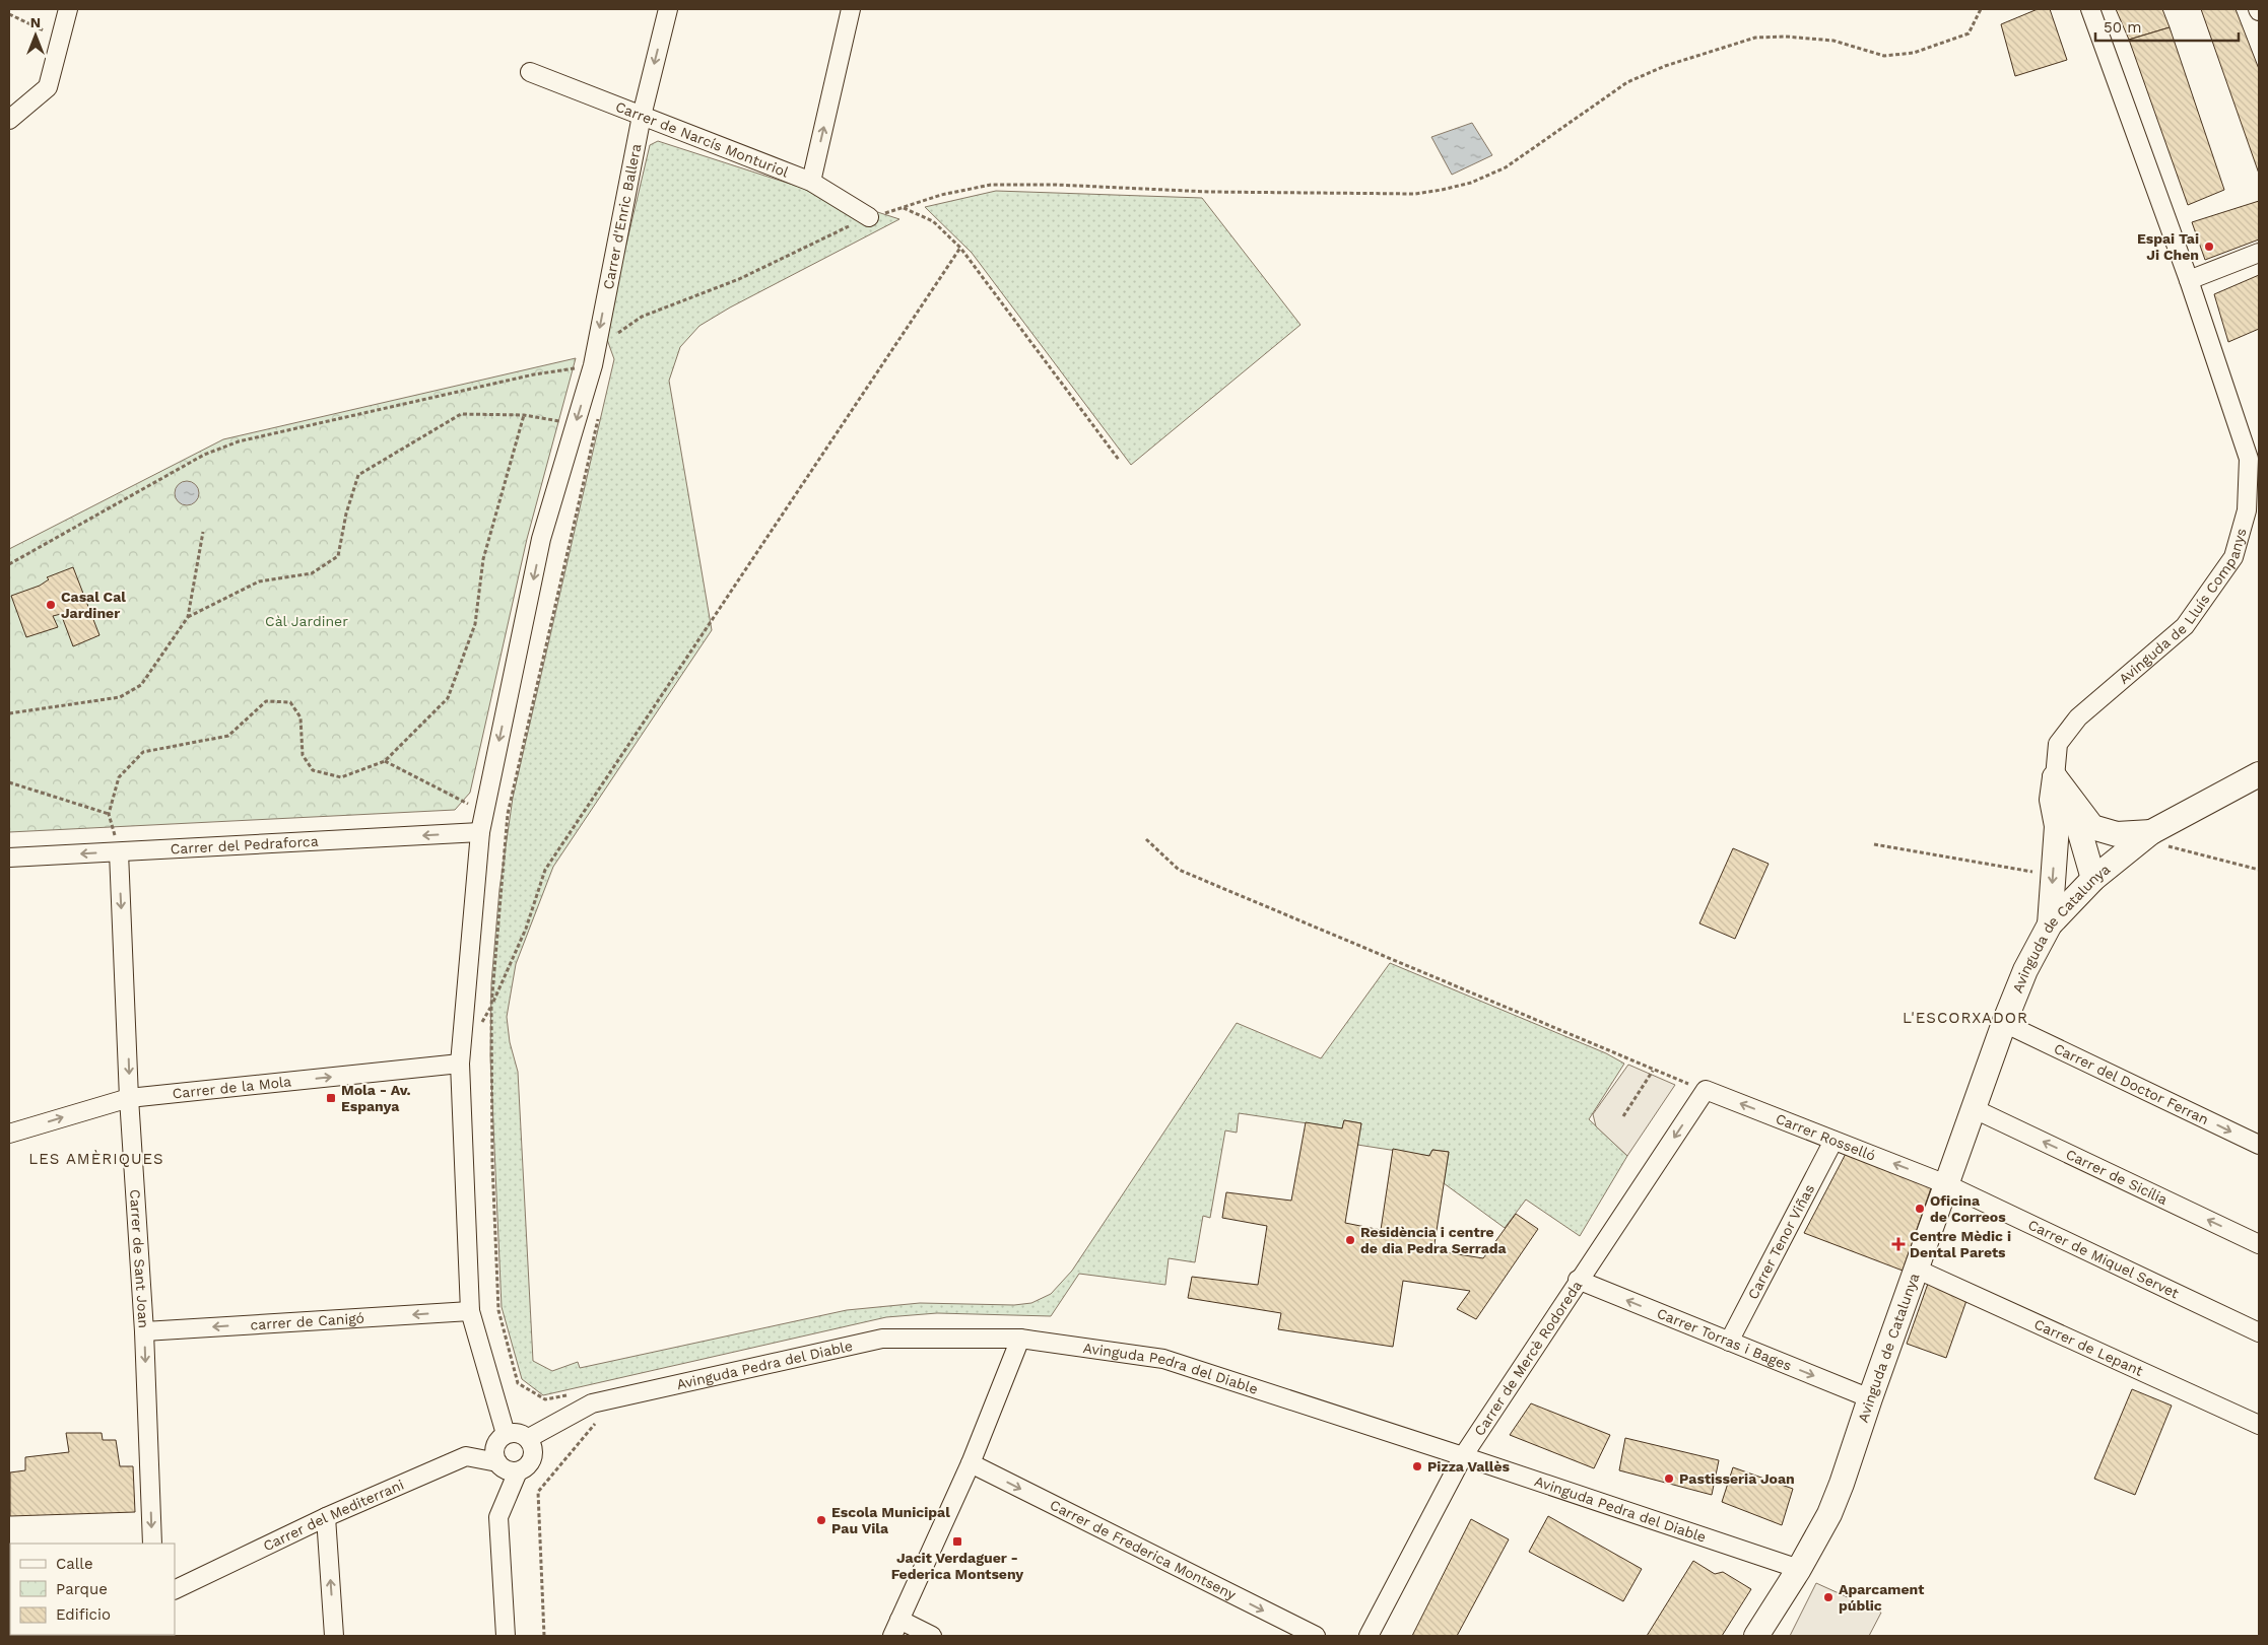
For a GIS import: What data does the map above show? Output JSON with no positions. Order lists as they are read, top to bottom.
{
  "streets": {
    "street": [
      "Carrer de Narcís Monturiol",
      "Carrer d'Enric Ballera",
      "Avinguda de Lluís Companys",
      "Carrer del Pedraforca",
      "Avinguda de Catalunya",
      "Carrer del Doctor Ferran",
      "Carrer de la Mola",
      "Carrer Rosselló",
      "Carrer de Sicília",
      "Carrer Tenor Viñas",
      "Carrer de Miquel Servet",
      "Carrer de Sant Joan",
      "carrer de Canigó",
      "Carrer Torras i Bages",
      "Carrer de Lepant",
      "Carrer de Mercè Rodoreda",
      "Avinguda Pedra del Diable",
      "Carrer del Mediterrani",
      "Carrer de Frederica Montseny"
    ]
  },
  "crossings": [
    ["Carrer de Narcís Monturiol", "Carrer d'Enric Ballera"],
    ["Carrer d'Enric Ballera", "Carrer del Pedraforca"],
    ["Carrer d'Enric Ballera", "Carrer de la Mola"],
    ["Carrer d'Enric Ballera", "carrer de Canigó"],
    ["Carrer d'Enric Ballera", "Avinguda Pedra del Diable"],
    ["Carrer d'Enric Ballera", "Carrer del Mediterrani"],
    ["Carrer del Pedraforca", "Carrer de Sant Joan"],
    ["Avinguda de Catalunya", "Carrer del Doctor Ferran"],
    ["Avinguda de Catalunya", "Carrer Rosselló"],
    ["Avinguda de Catalunya", "Carrer de Sicília"],
    ["Avinguda de Catalunya", "Carrer de Miquel Servet"],
    ["Avinguda de Catalunya", "Carrer Torras i Bages"],
    ["Avinguda de Catalunya", "Carrer de Lepant"],
    ["Avinguda de Catalunya", "Avinguda Pedra del Diable"],
    ["Carrer de la Mola", "Carrer de Sant Joan"],
    ["Carrer Rosselló", "Carrer Tenor Viñas"],
    ["Carrer Rosselló", "Carrer de Miquel Servet"],
    ["Carrer Rosselló", "Carrer de Mercè Rodoreda"],
    ["Carrer Tenor Viñas", "Carrer Torras i Bages"],
    ["Carrer de Sant Joan", "carrer de Canigó"],
    ["Carrer Torras i Bages", "Carrer de Mercè Rodoreda"],
    ["Carrer de Mercè Rodoreda", "Avinguda Pedra del Diable"],
    ["Avinguda Pedra del Diable", "Carrer del Mediterrani"]
  ],
  "one_way": [
    "Carrer d'Enric Ballera",
    "Carrer del Pedraforca",
    "Carrer del Doctor Ferran",
    "Carrer de la Mola",
    "Carrer Rosselló",
    "Carrer de Sicília",
    "Carrer de Sant Joan",
    "carrer de Canigó",
    "Carrer de Mercè Rodoreda",
    "Carrer de Frederica Montseny"
  ],
  "districts": ["L'ESCORXADOR", "LES AMÈRIQUES"],
  "parks": ["Càl Jardiner"],
  "places": {
    "other": [
      "Espai Tai Ji Chen",
      "Casal Cal Jardiner",
      "Oficina de Correos",
      "Residència i centre de dia Pedra Serrada",
      "Pizza Vallès",
      "Pastisseria Joan",
      "Escola Municipal Pau Vila",
      "Aparcament públic"
    ],
    "transit": ["Mola - Av. Espanya", "Jacit Verdaguer - Federica Montseny"],
    "health": ["Centre Mèdic i Dental Parets"]
  },
  "legend": ["Calle", "Parque", "Edificio"],
  "scale_bar": "50 m",
  "north": "top"
}
